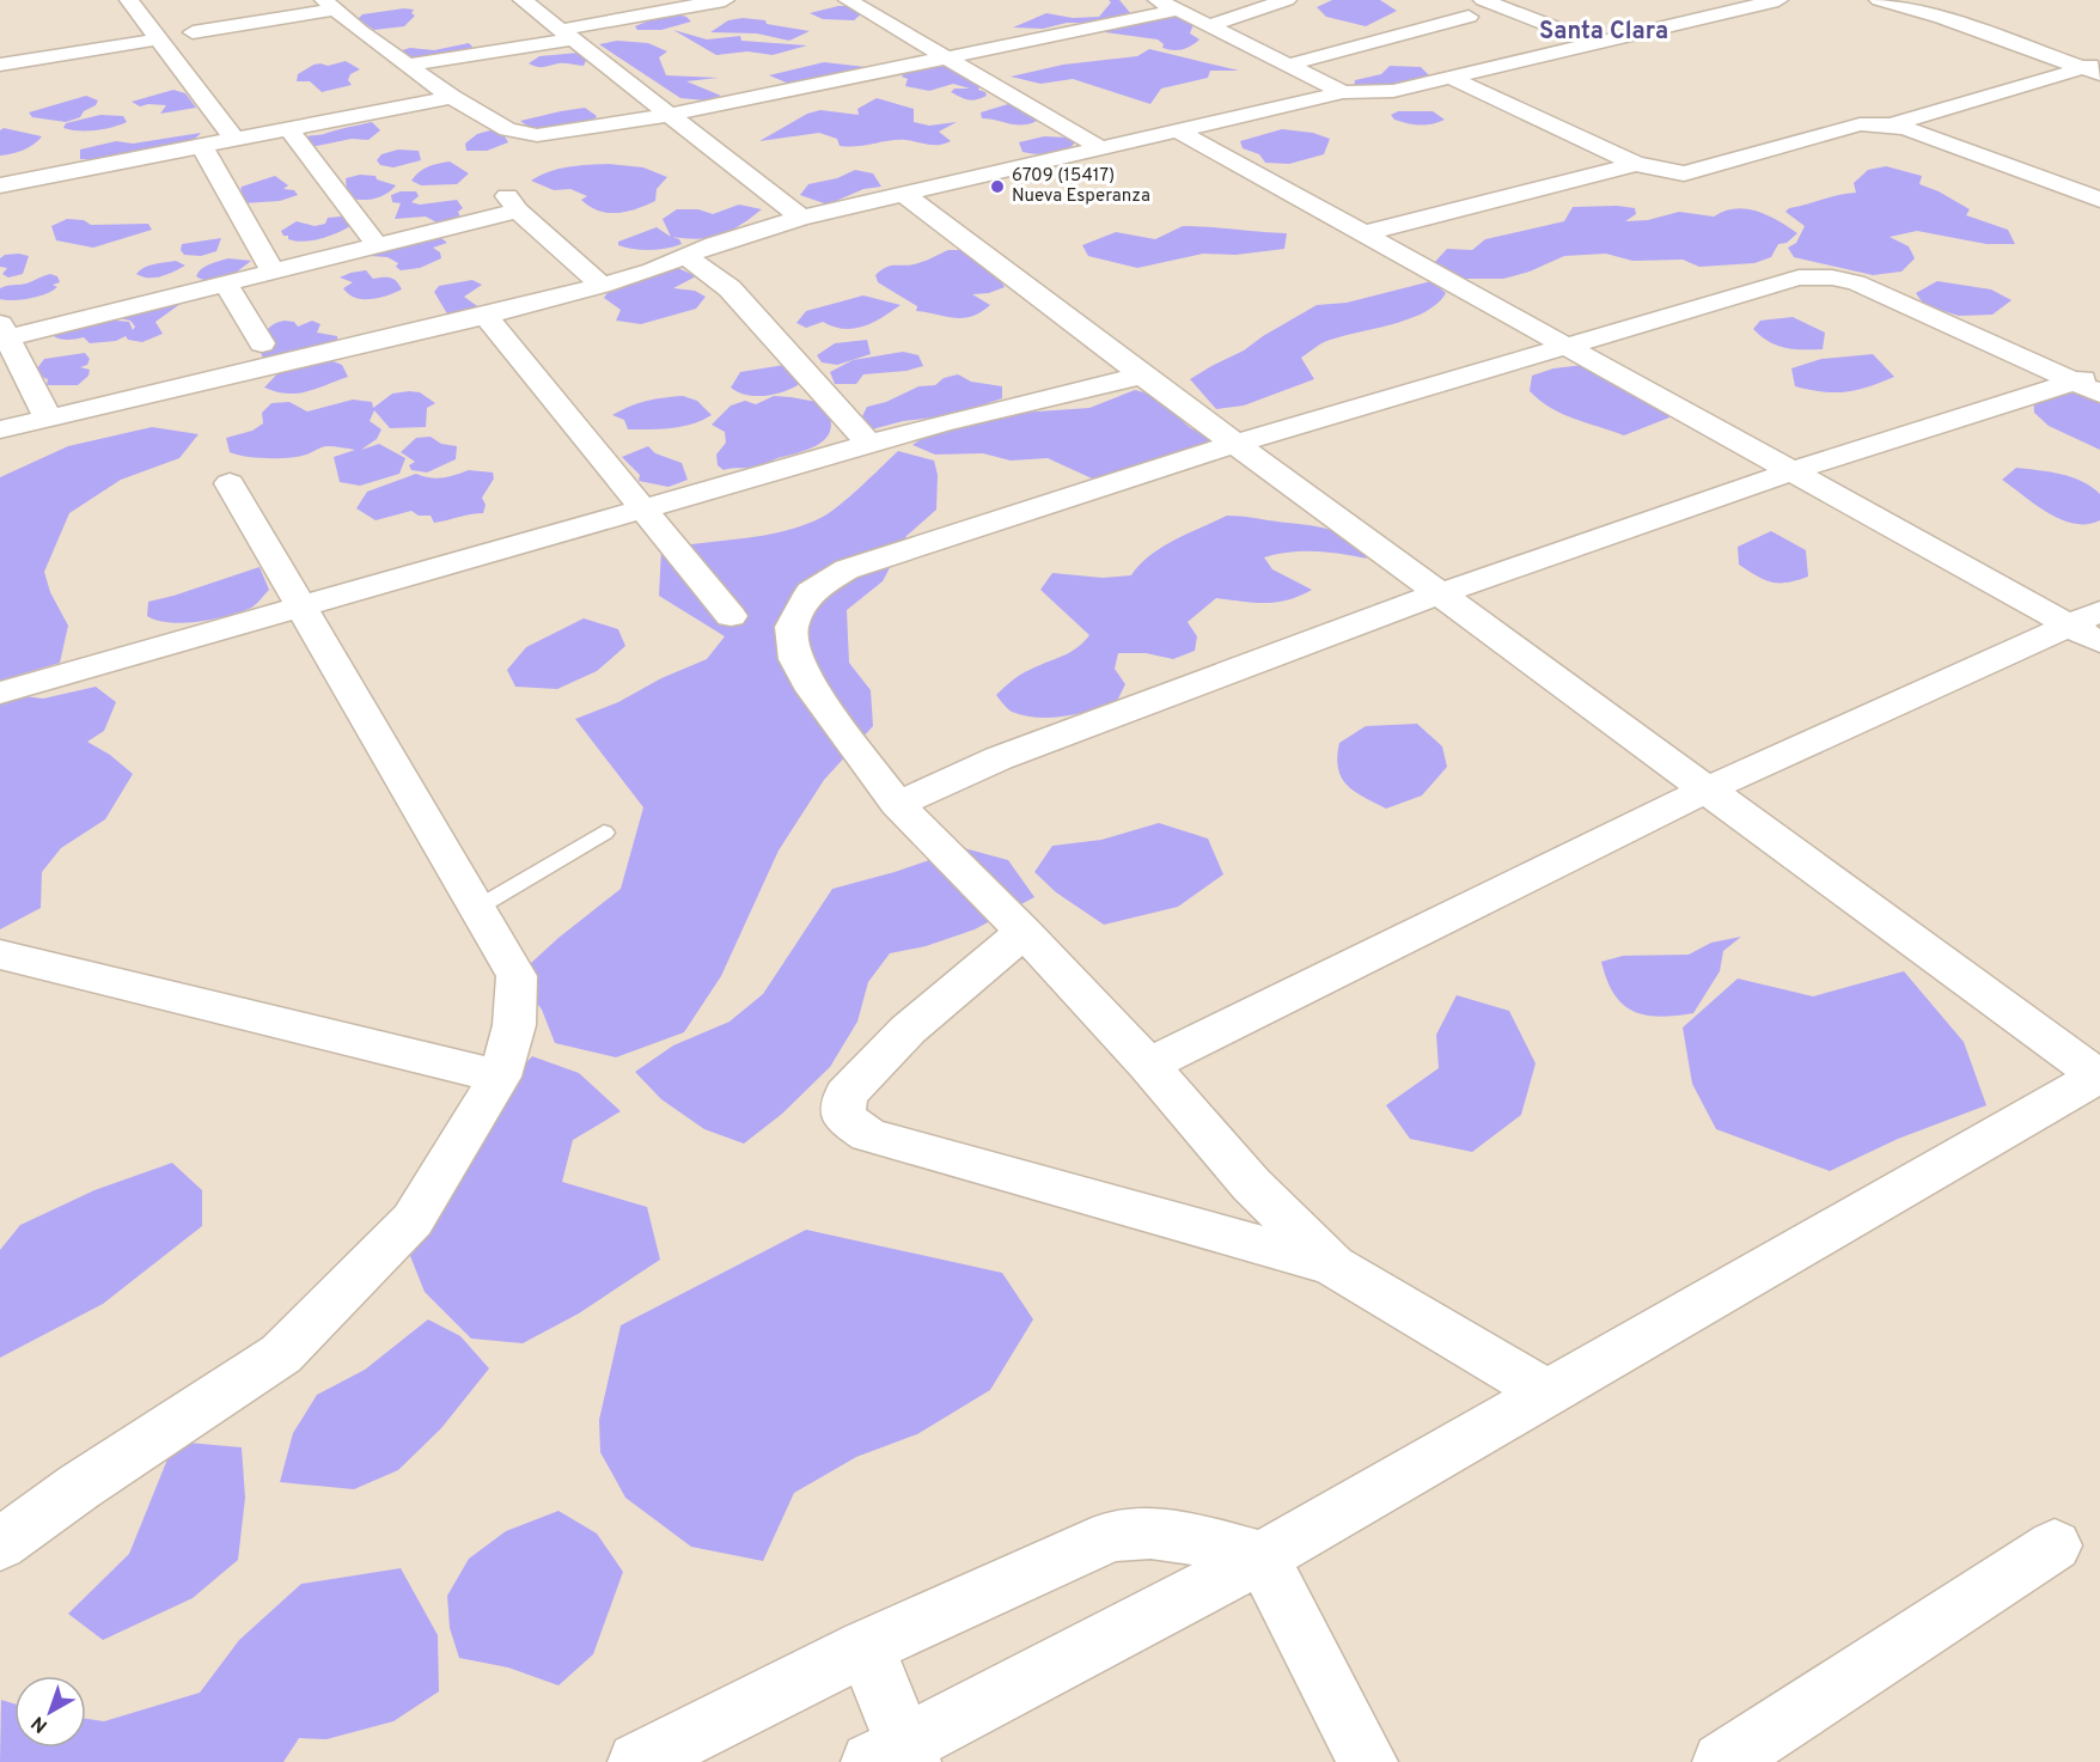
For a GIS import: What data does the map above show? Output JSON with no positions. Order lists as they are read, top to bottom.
{
  "districts": ["Santa Clara"],
  "places": ["6709 (15417) Nueva Esperanza"],
  "north": "bottom left"
}
